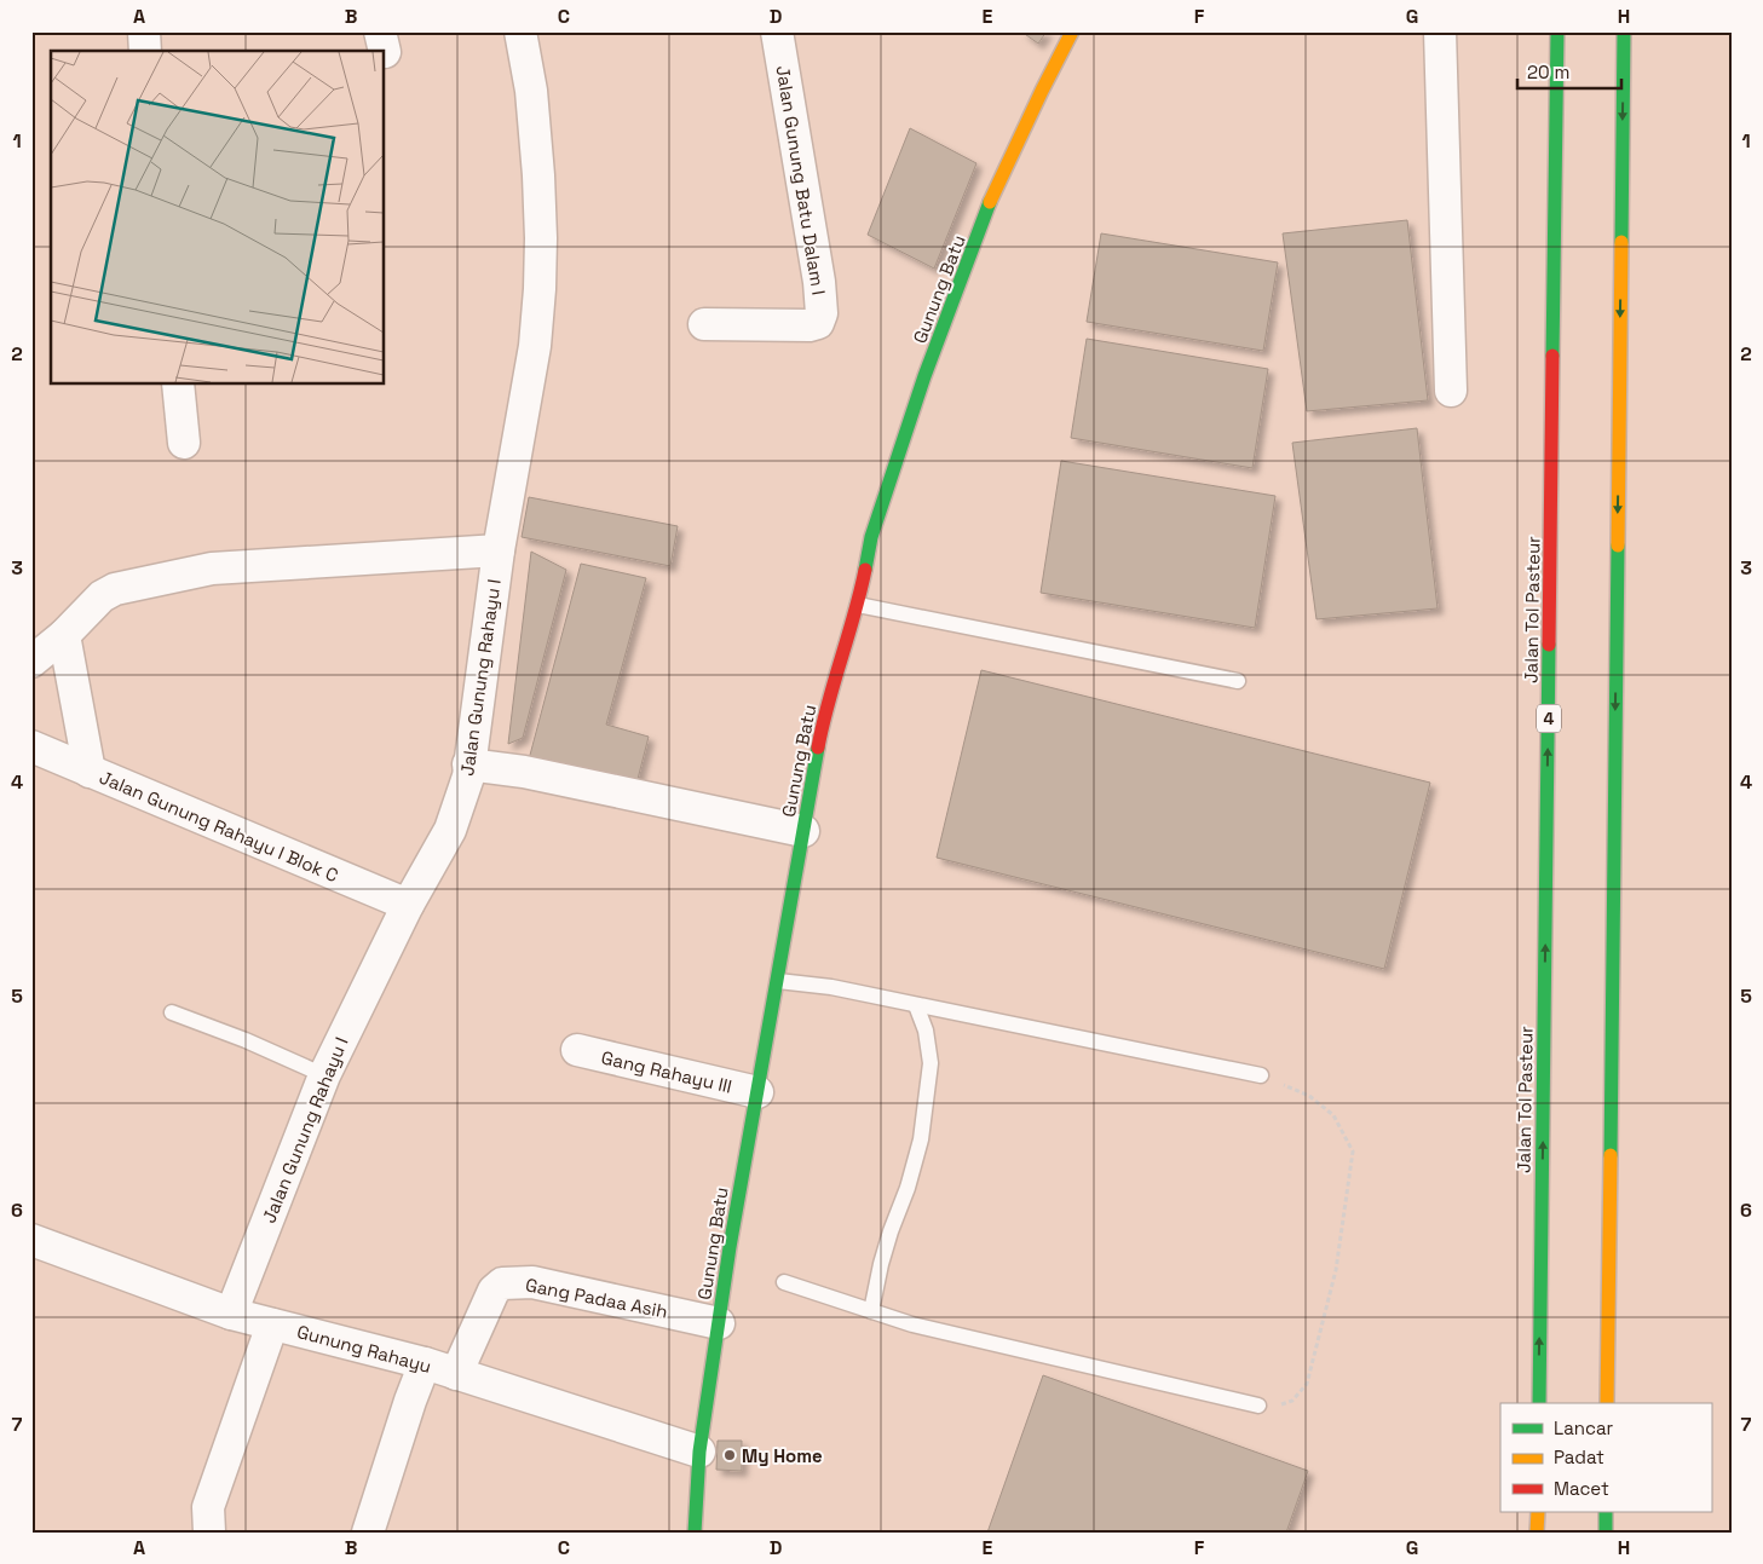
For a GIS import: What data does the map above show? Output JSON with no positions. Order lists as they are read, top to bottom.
{
  "streets": {
    "main road": ["Gunung Batu", "Jalan Tol Pasteur", "4"],
    "street": [
      "Jalan Gunung Batu Dalam I",
      "Jalan Gunung Rahayu I",
      "Jalan Gunung Rahayu I Blok C",
      "Gang Rahayu III",
      "Gang Padaa Asih",
      "Gunung Rahayu"
    ]
  },
  "crossings": [
    ["Gunung Batu", "Gang Rahayu III"],
    ["Gunung Batu", "Gang Padaa Asih"],
    ["Gunung Batu", "Gunung Rahayu"],
    ["Jalan Gunung Rahayu I", "Jalan Gunung Rahayu I Blok C"],
    ["Jalan Gunung Rahayu I", "Gunung Rahayu"],
    ["Gang Padaa Asih", "Gunung Rahayu"]
  ],
  "places": ["My Home"],
  "legend": ["Lancar", "Padat", "Macet"],
  "scale_bar": "20 m",
  "grid": {
    "columns": [
      "A",
      "B",
      "C",
      "D",
      "E",
      "F",
      "G",
      "H"
    ],
    "rows": [
      "1",
      "2",
      "3",
      "4",
      "5",
      "6",
      "7"
    ]
  }
}
